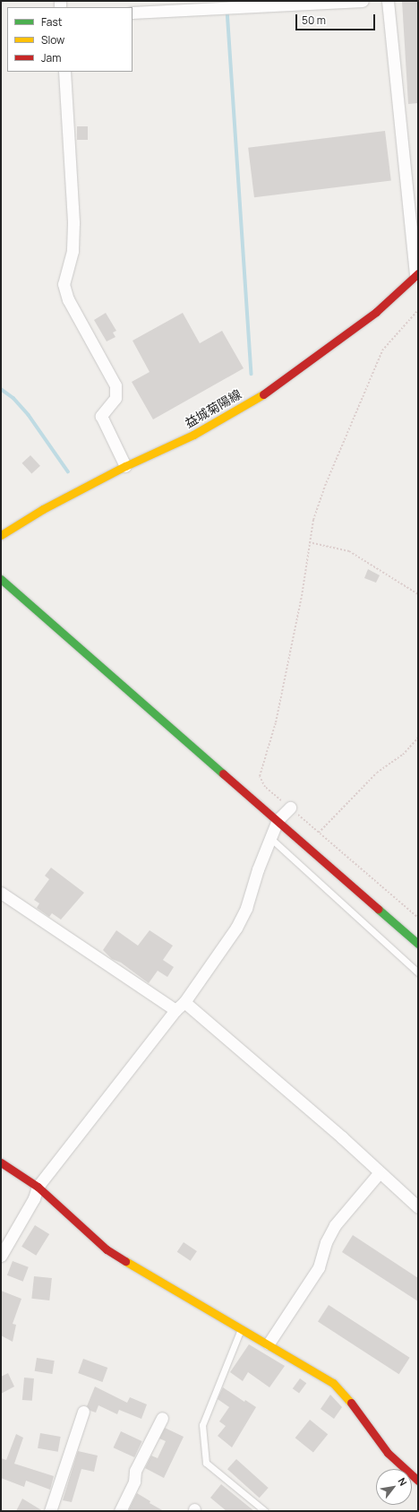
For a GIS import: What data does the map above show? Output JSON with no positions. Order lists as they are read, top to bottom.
{
  "streets": {
    "street": ["益城菊陽線"]
  },
  "legend": ["Fast", "Slow", "Jam"],
  "scale_bar": "50 m",
  "north": "top right"
}
